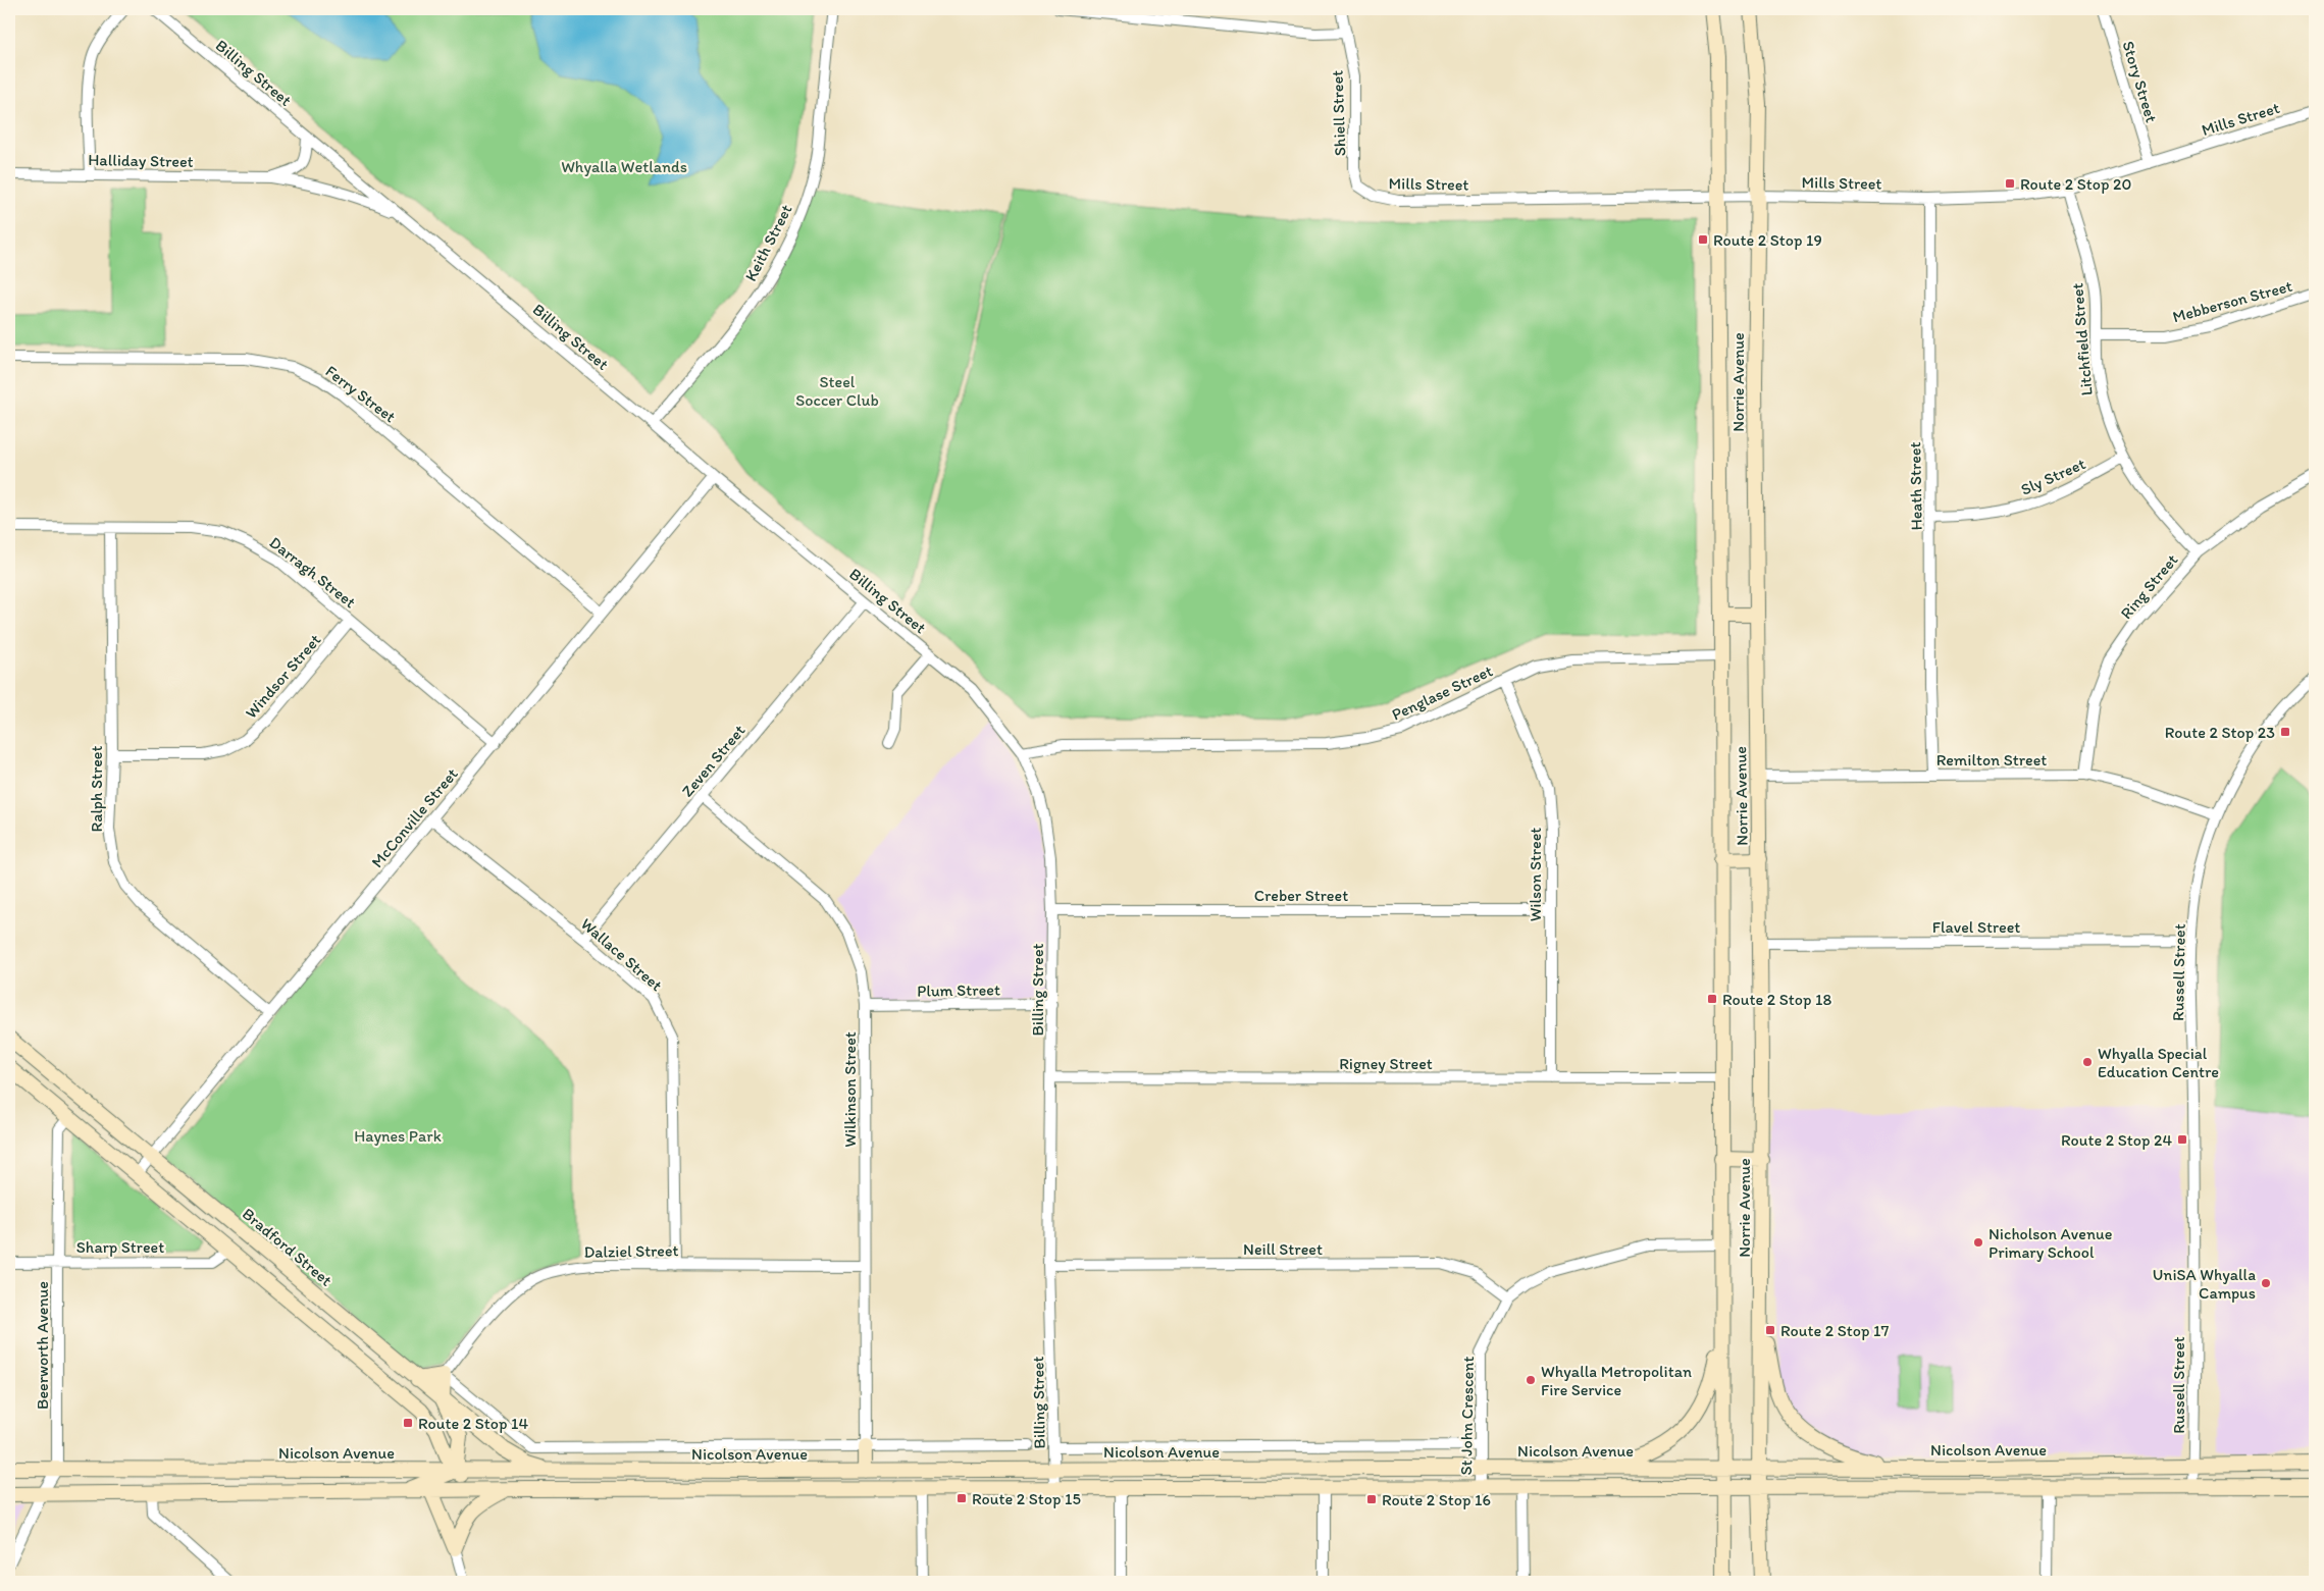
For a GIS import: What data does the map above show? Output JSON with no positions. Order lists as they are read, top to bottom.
{
  "streets": {
    "main road": ["Norrie Avenue", "Bradford Street", "Nicolson Avenue"],
    "street": [
      "Billing Street",
      "Story Street",
      "Shiell Street",
      "Mills Street",
      "Halliday Street",
      "Keith Street",
      "Mebberson Street",
      "Litchfield Street",
      "Ferry Street",
      "Sly Street",
      "Heath Street",
      "Darragh Street",
      "Ring Street",
      "Windsor Street",
      "Penglase Street",
      "Remilton Street",
      "Zeven Street",
      "Ralph Street",
      "McConville Street",
      "Wilson Street",
      "Creber Street",
      "Flavel Street",
      "Wallace Street",
      "Russell Street",
      "Plum Street",
      "Rigney Street",
      "Wilkinson Street",
      "Sharp Street",
      "Neill Street",
      "Dalziel Street",
      "Beerworth Avenue",
      "St John Crescent"
    ]
  },
  "crossings": [
    ["Billing Street", "Halliday Street"],
    ["Billing Street", "Keith Street"],
    ["Billing Street", "Penglase Street"],
    ["Billing Street", "Zeven Street"],
    ["Billing Street", "McConville Street"],
    ["Billing Street", "Creber Street"],
    ["Billing Street", "Plum Street"],
    ["Billing Street", "Rigney Street"],
    ["Billing Street", "Neill Street"],
    ["Billing Street", "Nicolson Avenue"],
    ["Story Street", "Mills Street"],
    ["Shiell Street", "Mills Street"],
    ["Mills Street", "Litchfield Street"],
    ["Mills Street", "Norrie Avenue"],
    ["Mills Street", "Heath Street"],
    ["Mebberson Street", "Litchfield Street"],
    ["Litchfield Street", "Sly Street"],
    ["Litchfield Street", "Ring Street"],
    ["Norrie Avenue", "Penglase Street"],
    ["Norrie Avenue", "Remilton Street"],
    ["Norrie Avenue", "Flavel Street"],
    ["Norrie Avenue", "Rigney Street"],
    ["Norrie Avenue", "St John Crescent"],
    ["Norrie Avenue", "Nicolson Avenue"],
    ["Ferry Street", "McConville Street"],
    ["Sly Street", "Heath Street"],
    ["Heath Street", "Remilton Street"],
    ["Darragh Street", "Windsor Street"],
    ["Darragh Street", "Ralph Street"],
    ["Darragh Street", "McConville Street"],
    ["Ring Street", "Remilton Street"],
    ["Windsor Street", "Ralph Street"],
    ["Penglase Street", "Wilson Street"],
    ["Remilton Street", "Russell Street"],
    ["Zeven Street", "Wallace Street"],
    ["Zeven Street", "Wilkinson Street"],
    ["Ralph Street", "McConville Street"],
    ["McConville Street", "Wallace Street"],
    ["McConville Street", "Bradford Street"],
    ["Wilson Street", "Creber Street"],
    ["Wilson Street", "Rigney Street"],
    ["Flavel Street", "Russell Street"],
    ["Wallace Street", "Dalziel Street"],
    ["Russell Street", "Nicolson Avenue"],
    ["Plum Street", "Wilkinson Street"],
    ["Wilkinson Street", "Dalziel Street"],
    ["Wilkinson Street", "Nicolson Avenue"],
    ["Sharp Street", "Beerworth Avenue"],
    ["Bradford Street", "Nicolson Avenue"],
    ["Neill Street", "St John Crescent"],
    ["Dalziel Street", "Nicolson Avenue"],
    ["Beerworth Avenue", "Nicolson Avenue"],
    ["St John Crescent", "Nicolson Avenue"]
  ],
  "parks": ["Whyalla Wetlands", "Steel Soccer Club", "Haynes Park"],
  "places": {
    "transit": [
      "Route 2 Stop 20",
      "Route 2 Stop 19",
      "Route 2 Stop 23",
      "Route 2 Stop 18",
      "Route 2 Stop 24",
      "Route 2 Stop 17",
      "Route 2 Stop 14",
      "Route 2 Stop 15",
      "Route 2 Stop 16"
    ],
    "other": [
      "Whyalla Special Education Centre",
      "Nicholson Avenue Primary School",
      "UniSA Whyalla Campus",
      "Whyalla Metropolitan Fire Service"
    ]
  }
}
